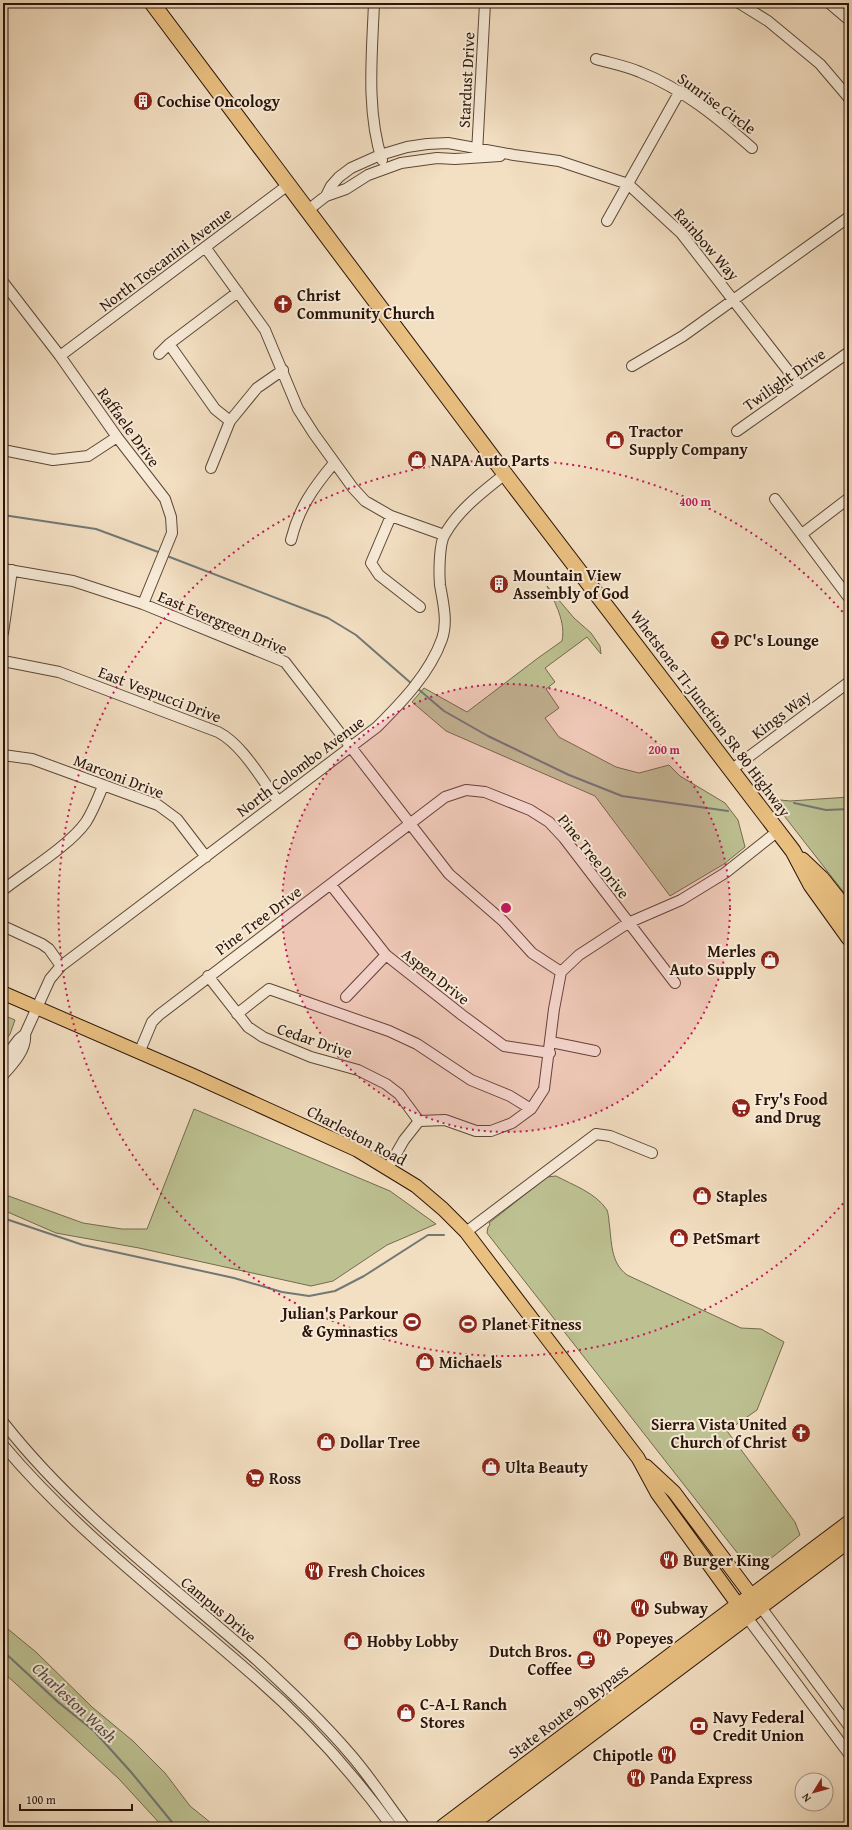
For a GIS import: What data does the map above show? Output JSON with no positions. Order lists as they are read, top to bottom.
{
  "streets": {
    "highway": ["Whetstone TI-Junction SR 80 Highway", "State Route 90 Bypass"],
    "main road": ["Charleston Road"],
    "street": [
      "Stardust Drive",
      "Sunrise Circle",
      "Rainbow Way",
      "North Toscanini Avenue",
      "Twilight Drive",
      "Raffaele Drive",
      "East Evergreen Drive",
      "East Vespucci Drive",
      "Kings Way",
      "North Colombo Avenue",
      "Marconi Drive",
      "Pine Tree Drive",
      "Aspen Drive",
      "Cedar Drive",
      "Campus Drive"
    ]
  },
  "crossings": [
    ["Stardust Drive", "Rainbow Way"],
    ["Rainbow Way", "Twilight Drive"],
    ["Rainbow Way", "Whetstone TI-Junction SR 80 Highway"],
    ["North Toscanini Avenue", "Raffaele Drive"],
    ["North Toscanini Avenue", "Whetstone TI-Junction SR 80 Highway"],
    ["Raffaele Drive", "East Evergreen Drive"],
    ["East Evergreen Drive", "North Colombo Avenue"],
    ["East Evergreen Drive", "Pine Tree Drive"],
    ["East Vespucci Drive", "North Colombo Avenue"],
    ["Whetstone TI-Junction SR 80 Highway", "Kings Way"],
    ["Whetstone TI-Junction SR 80 Highway", "North Colombo Avenue"],
    ["North Colombo Avenue", "Marconi Drive"],
    ["North Colombo Avenue", "Charleston Road"],
    ["Pine Tree Drive", "Aspen Drive"],
    ["Pine Tree Drive", "Cedar Drive"],
    ["Pine Tree Drive", "Charleston Road"],
    ["Charleston Road", "State Route 90 Bypass"]
  ],
  "water": ["Charleston Wash"],
  "places": {
    "building": ["Cochise Oncology", "Mountain View Assembly of God"],
    "church": ["Christ Community Church", "Sierra Vista United Church of Christ"],
    "shop": [
      "Tractor Supply Company",
      "NAPA Auto Parts",
      "Merles Auto Supply",
      "Staples",
      "PetSmart",
      "Michaels",
      "Dollar Tree",
      "Ulta Beauty",
      "Hobby Lobby",
      "C-A-L Ranch Stores"
    ],
    "bar": ["PC's Lounge"],
    "supermarket": ["Fry's Food and Drug", "Ross"],
    "sports": ["Julian's Parkour & Gymnastics", "Planet Fitness"],
    "restaurant": [
      "Burger King",
      "Fresh Choices",
      "Subway",
      "Popeyes",
      "Chipotle",
      "Panda Express"
    ],
    "cafe": ["Dutch Bros. Coffee"],
    "bank": ["Navy Federal Credit Union"]
  },
  "scale_bar": "100 m",
  "north": "bottom left",
  "rings": ["400 m", "200 m"]
}
